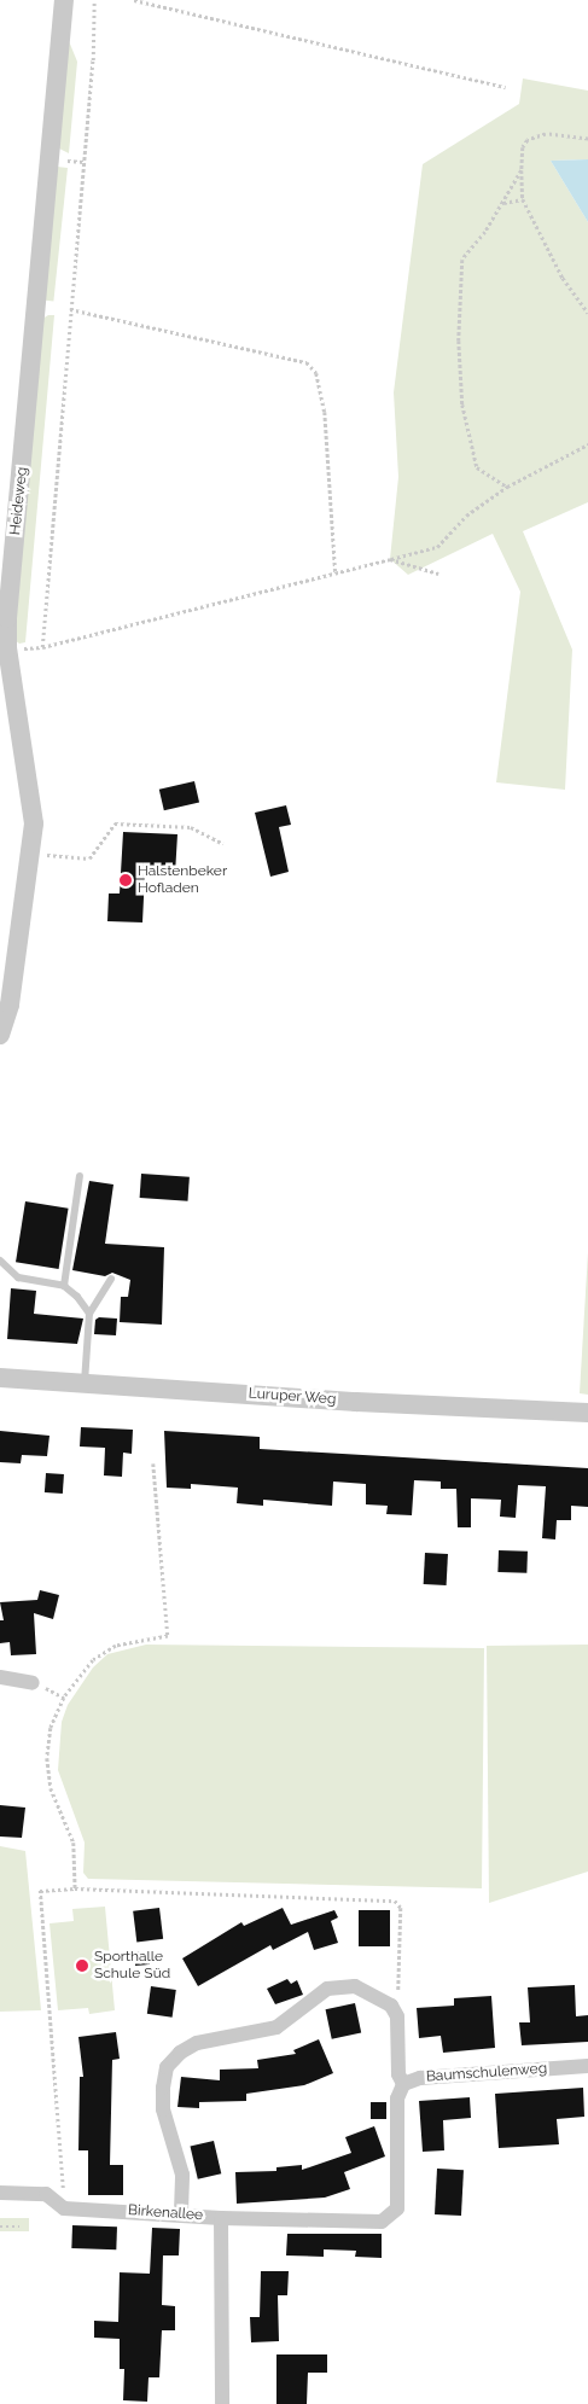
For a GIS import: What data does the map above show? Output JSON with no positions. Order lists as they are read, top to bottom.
{
  "streets": {
    "street": [
      "Heideweg",
      "Luruper Weg",
      "Baumschulenweg",
      "Birkenallee"
    ]
  },
  "places": ["Halstenbeker Hofladen", "Sporthalle Schule Süd"]
}
